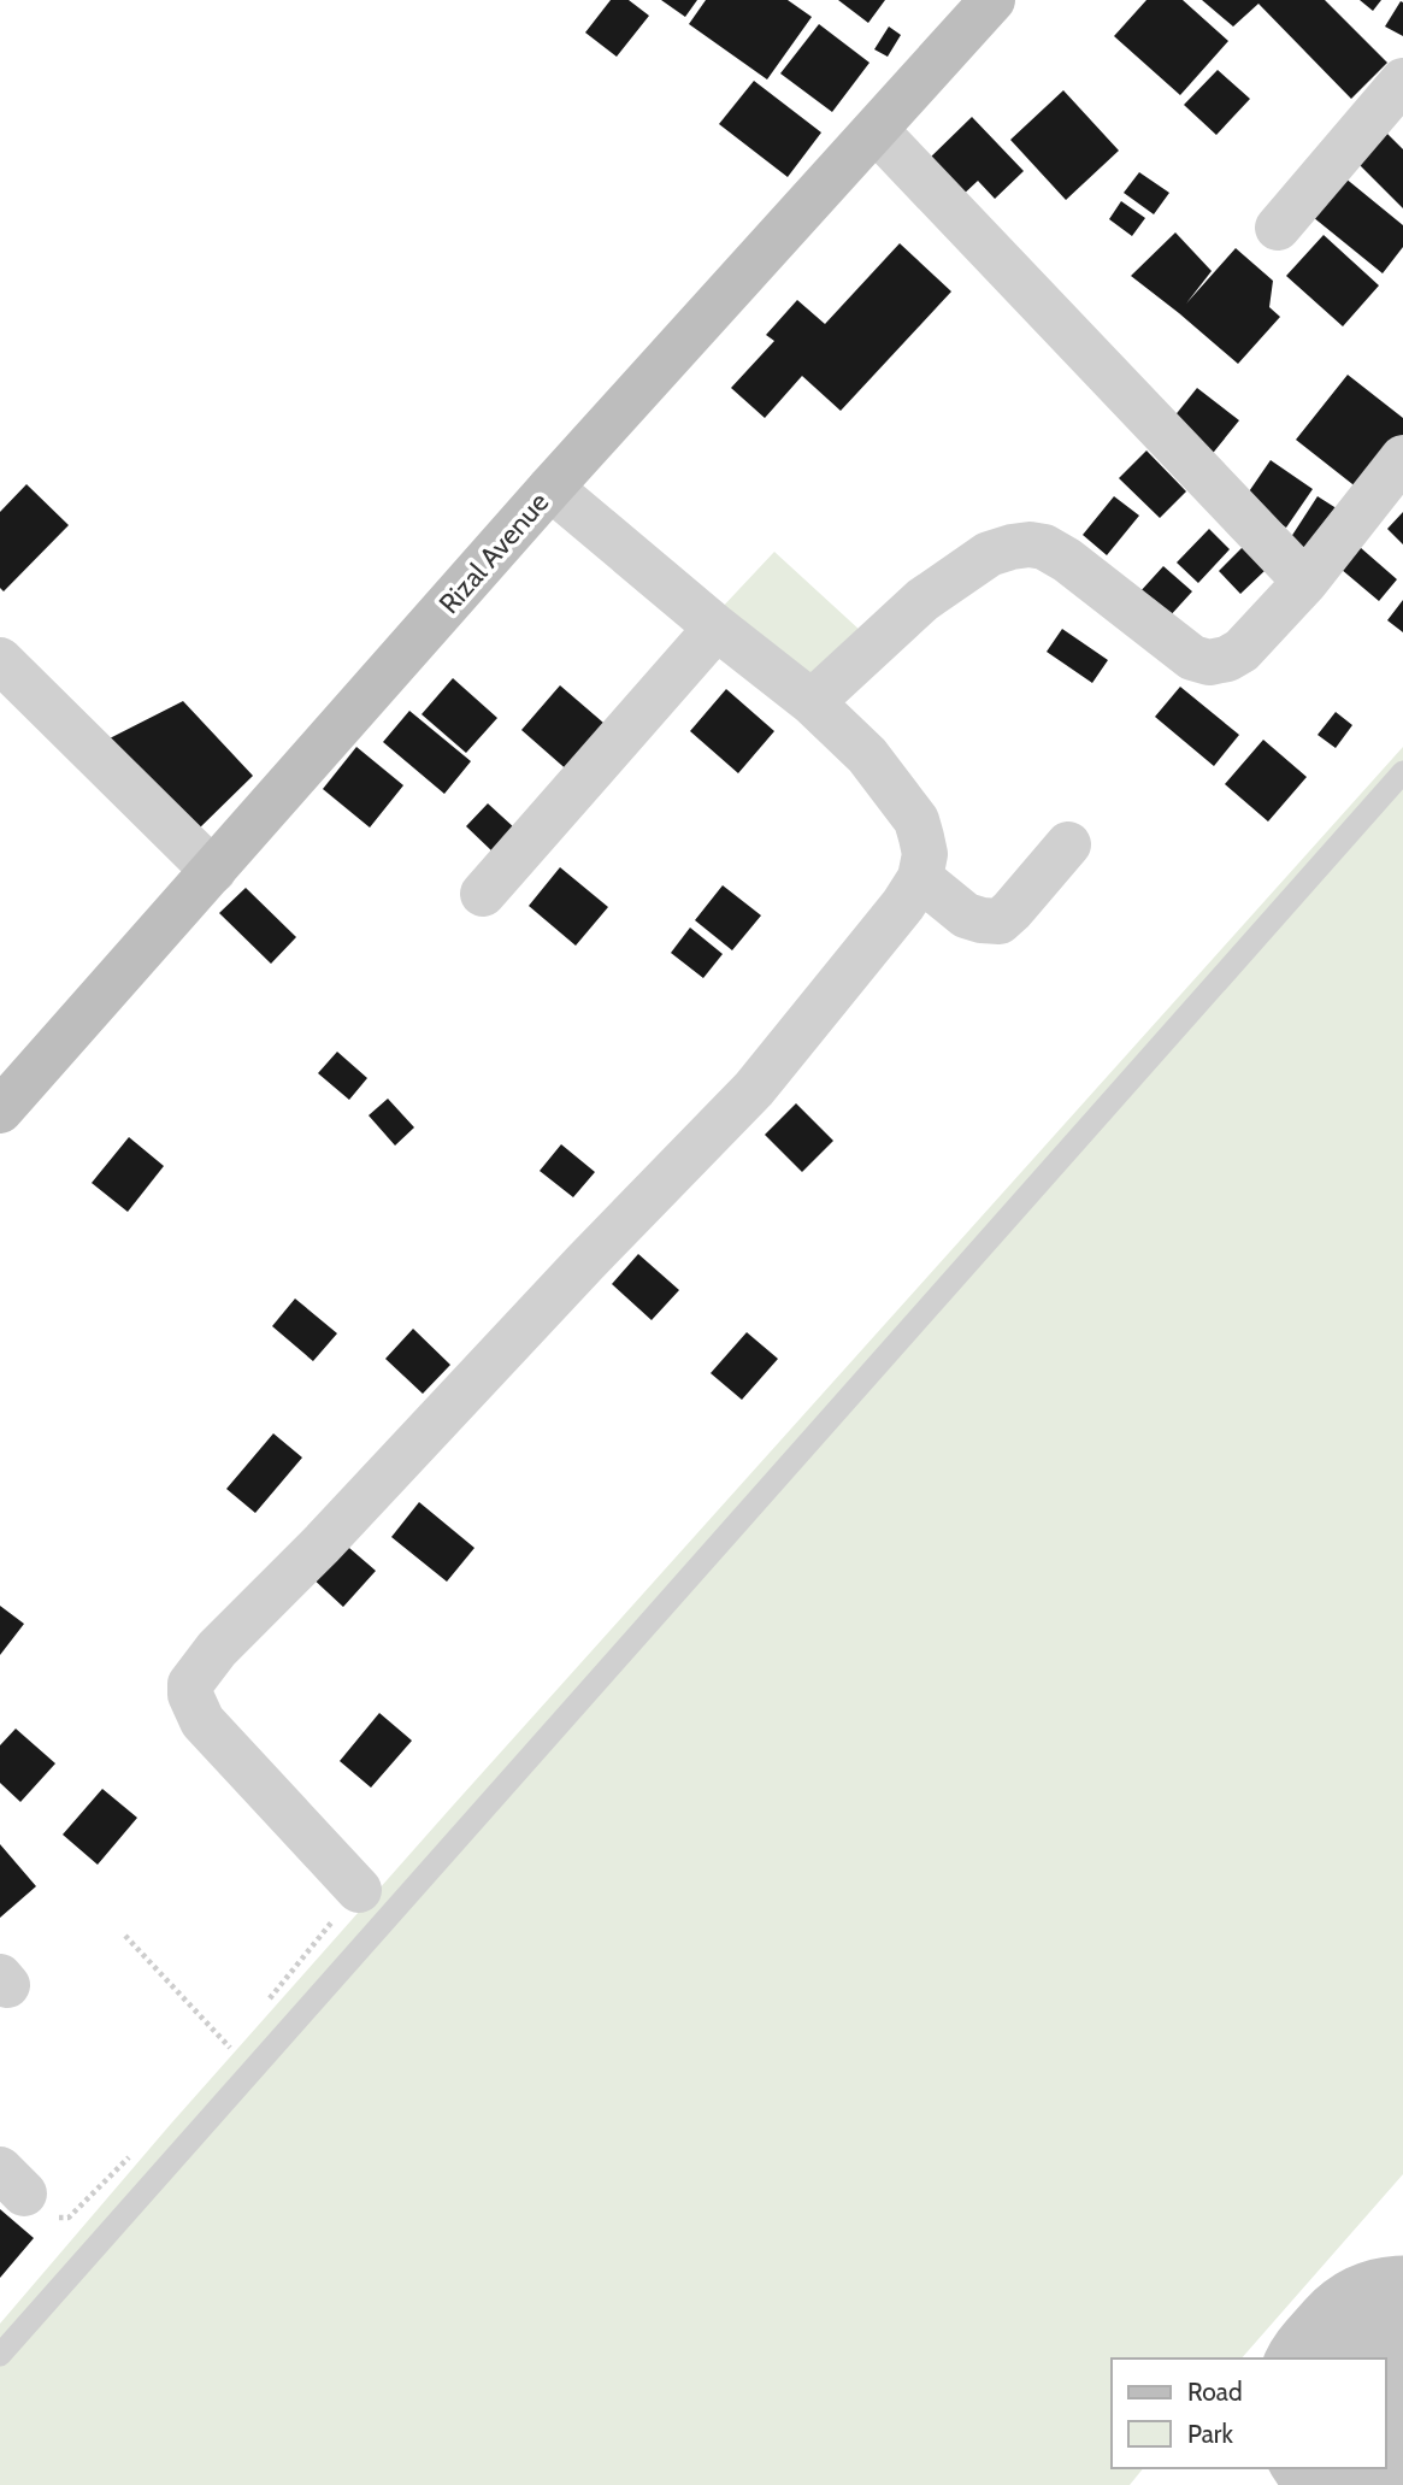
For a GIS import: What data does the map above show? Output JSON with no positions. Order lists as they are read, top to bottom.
{
  "streets": {
    "street": ["Rizal Avenue"]
  },
  "legend": ["Road", "Park"]
}
